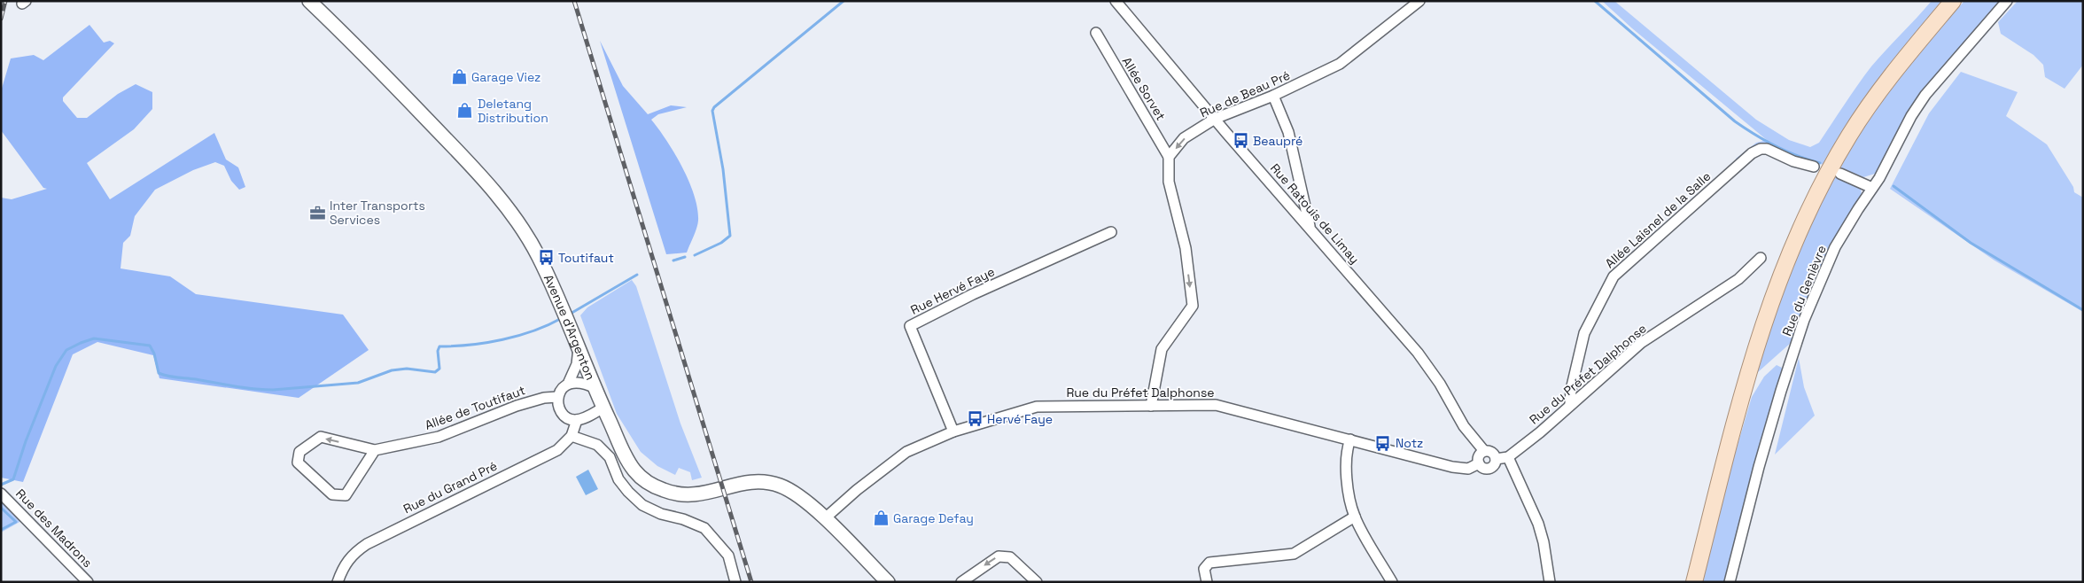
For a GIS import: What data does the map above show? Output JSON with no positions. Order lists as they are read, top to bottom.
{
  "streets": {
    "main road": ["Avenue d'Argenton"],
    "street": [
      "Allée Sorvet",
      "Rue de Beau Pré",
      "Rue Ratouis de Limay",
      "Allée Laisnel de la Salle",
      "Rue Hervé Faye",
      "Rue du Genièvre",
      "Rue du Préfet Dalphonse",
      "Allée de Toutifaut",
      "Rue du Grand Pré",
      "Rue des Madrons"
    ]
  },
  "crossings": [
    ["Allée Sorvet", "Rue de Beau Pré"],
    ["Rue de Beau Pré", "Rue Ratouis de Limay"],
    ["Rue Ratouis de Limay", "Rue du Préfet Dalphonse"],
    ["Allée Laisnel de la Salle", "Rue du Préfet Dalphonse"],
    ["Rue Hervé Faye", "Rue du Préfet Dalphonse"],
    ["Avenue d'Argenton", "Rue du Préfet Dalphonse"],
    ["Avenue d'Argenton", "Allée de Toutifaut"],
    ["Avenue d'Argenton", "Rue du Grand Pré"],
    ["Allée de Toutifaut", "Rue du Grand Pré"]
  ],
  "places": {
    "shop": ["Garage Viez", "Deletang Distribution", "Garage Defay"],
    "bus stop": [
      "Beaupré",
      "Toutifaut",
      "Hervé Faye",
      "Notz"
    ],
    "office": ["Inter Transports Services"]
  }
}
